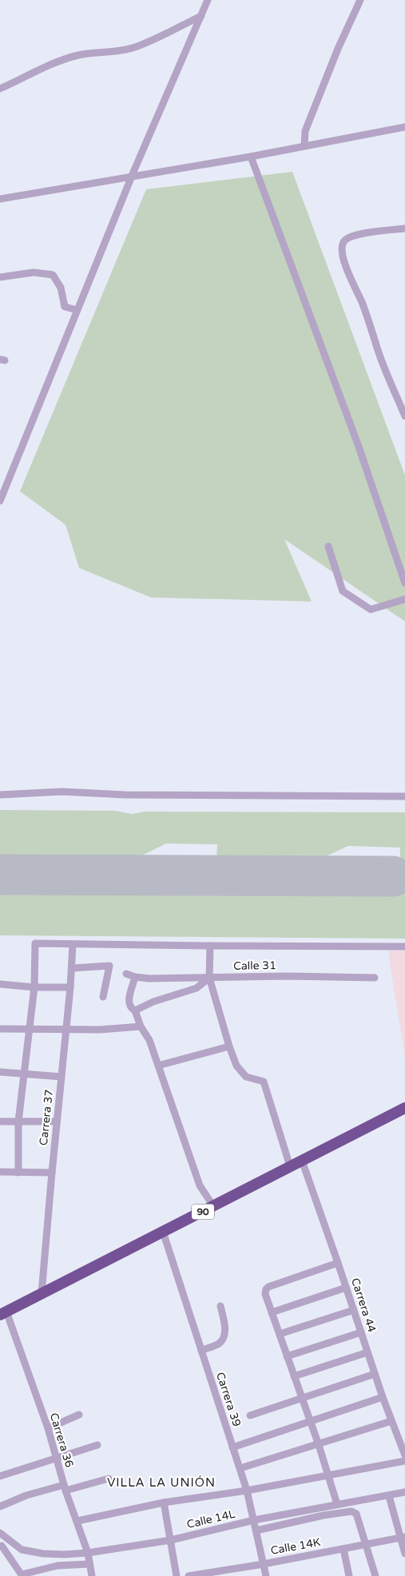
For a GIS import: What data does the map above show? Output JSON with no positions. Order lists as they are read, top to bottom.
{
  "streets": {
    "highway": ["90"],
    "street": [
      "Calle 31",
      "Carrera 37",
      "Carrera 44",
      "Carrera 39",
      "Carrera 36",
      "Calle 14L",
      "Calle 14K"
    ]
  },
  "crossings": [
    ["Carrera 37", "90"],
    ["90", "Carrera 44"],
    ["90", "Carrera 39"],
    ["90", "Carrera 36"],
    ["Carrera 39", "Calle 14L"],
    ["Carrera 39", "Calle 14K"],
    ["Carrera 36", "Calle 14L"]
  ],
  "districts": ["VILLA LA UNIÓN"]
}
